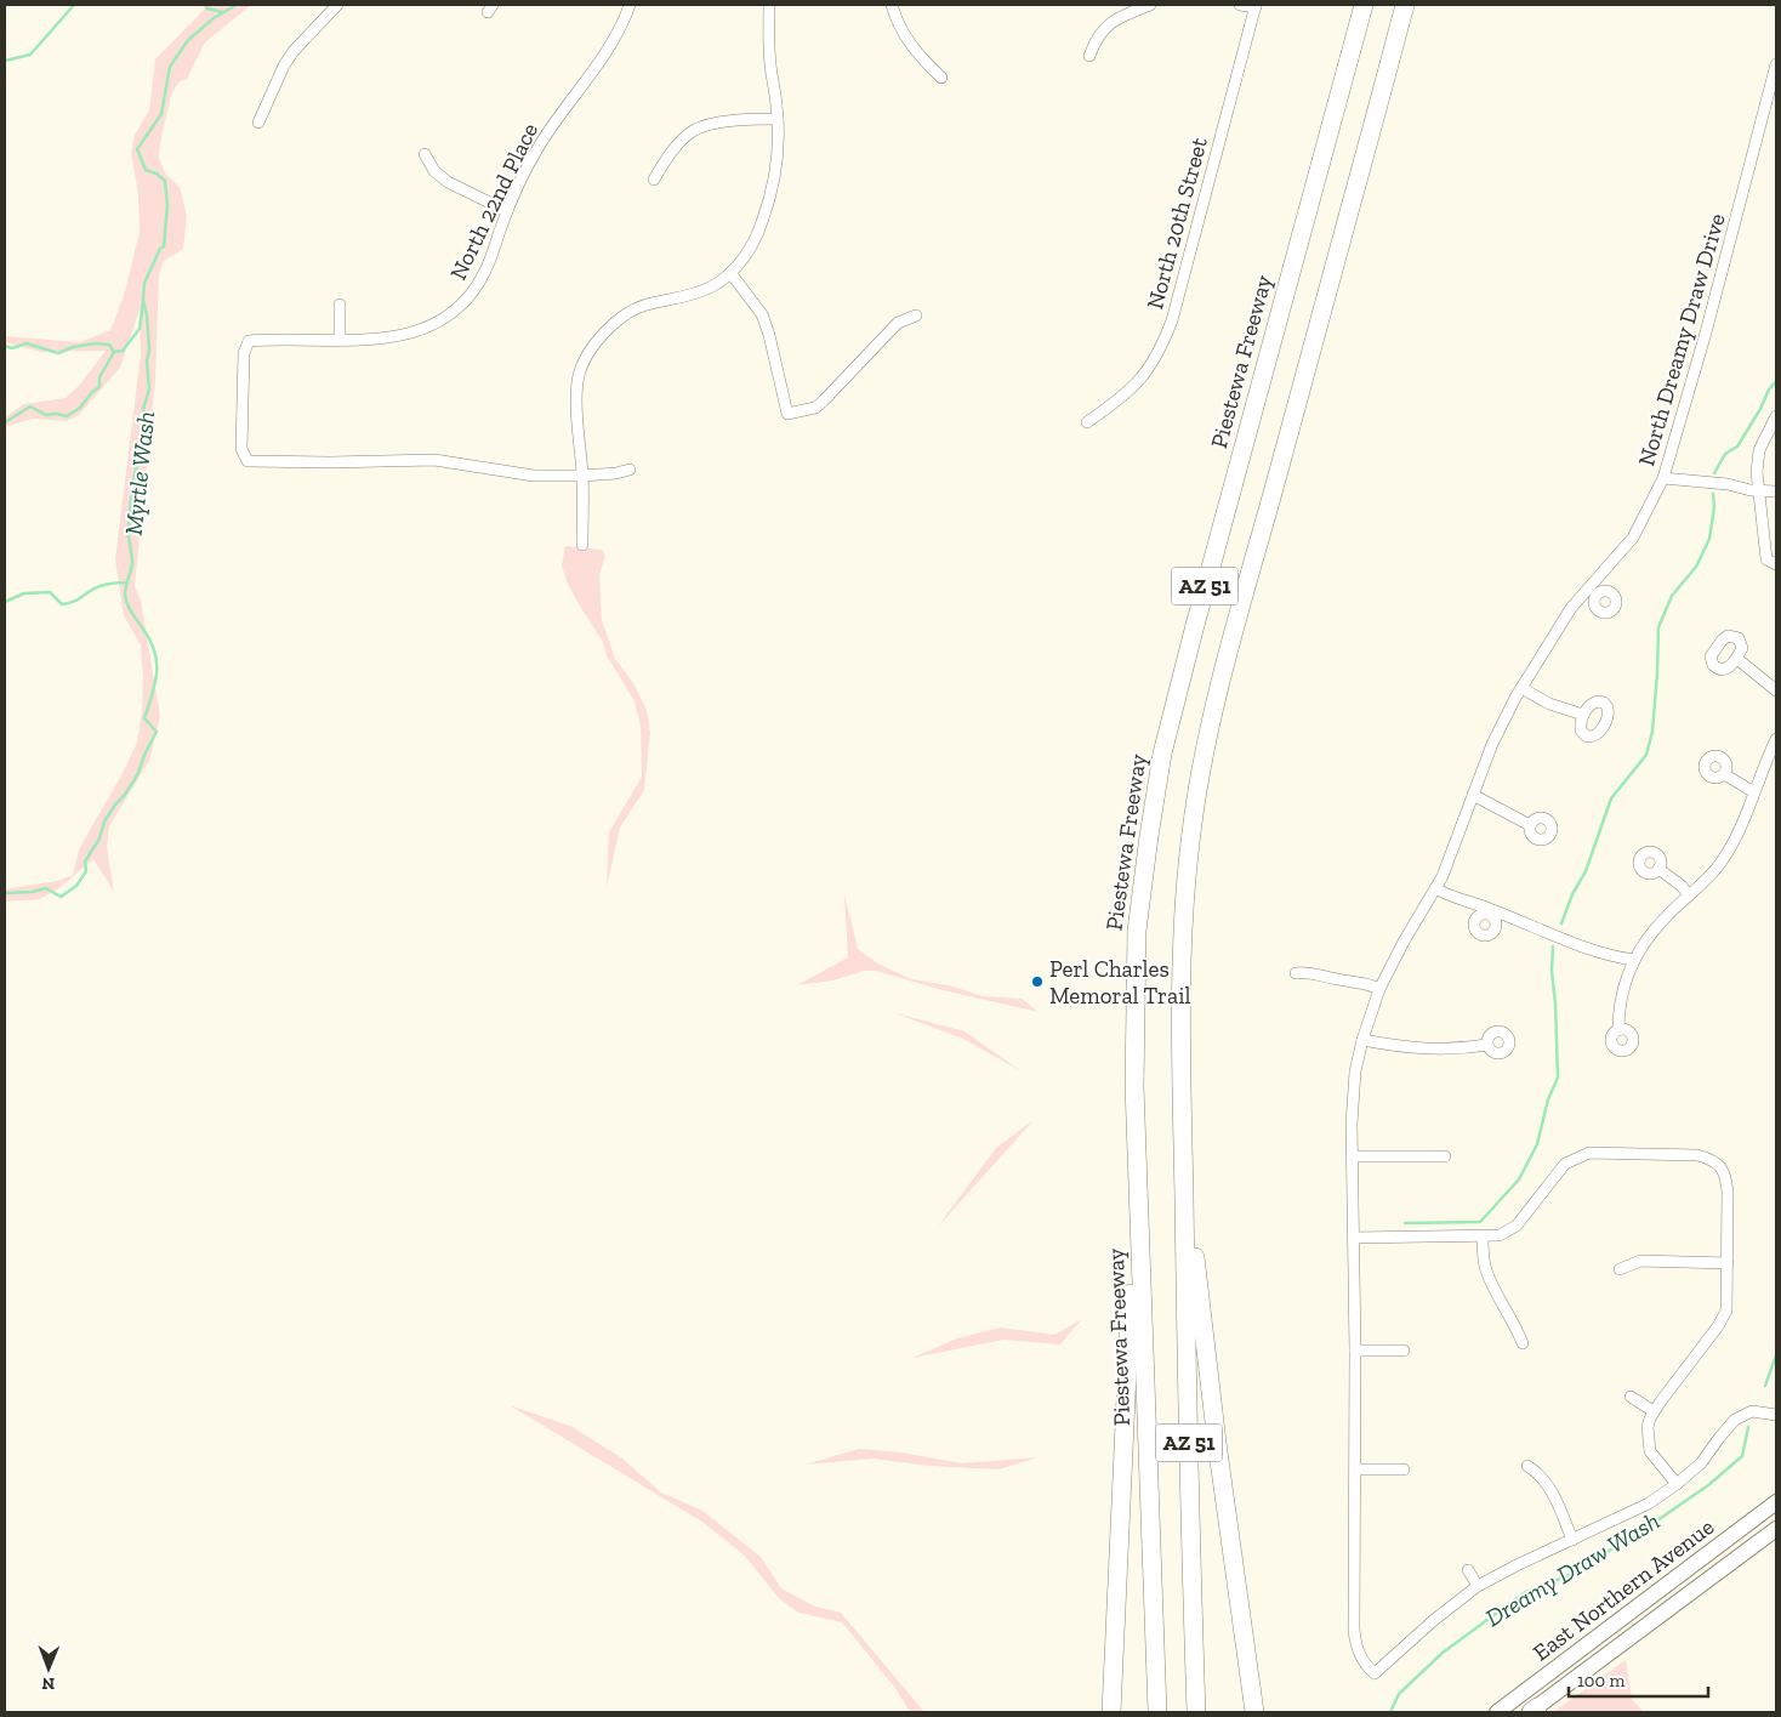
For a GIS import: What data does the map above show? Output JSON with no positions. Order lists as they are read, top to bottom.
{
  "streets": {
    "highway": ["Piestewa Freeway", "AZ 51"],
    "main road": ["East Northern Avenue"],
    "street": ["North 22nd Place", "North 20th Street", "North Dreamy Draw Drive"]
  },
  "water": ["Myrtle Wash", "Dreamy Draw Wash"],
  "places": ["Perl Charles Memoral Trail"],
  "scale_bar": "100 m",
  "north": "bottom"
}
